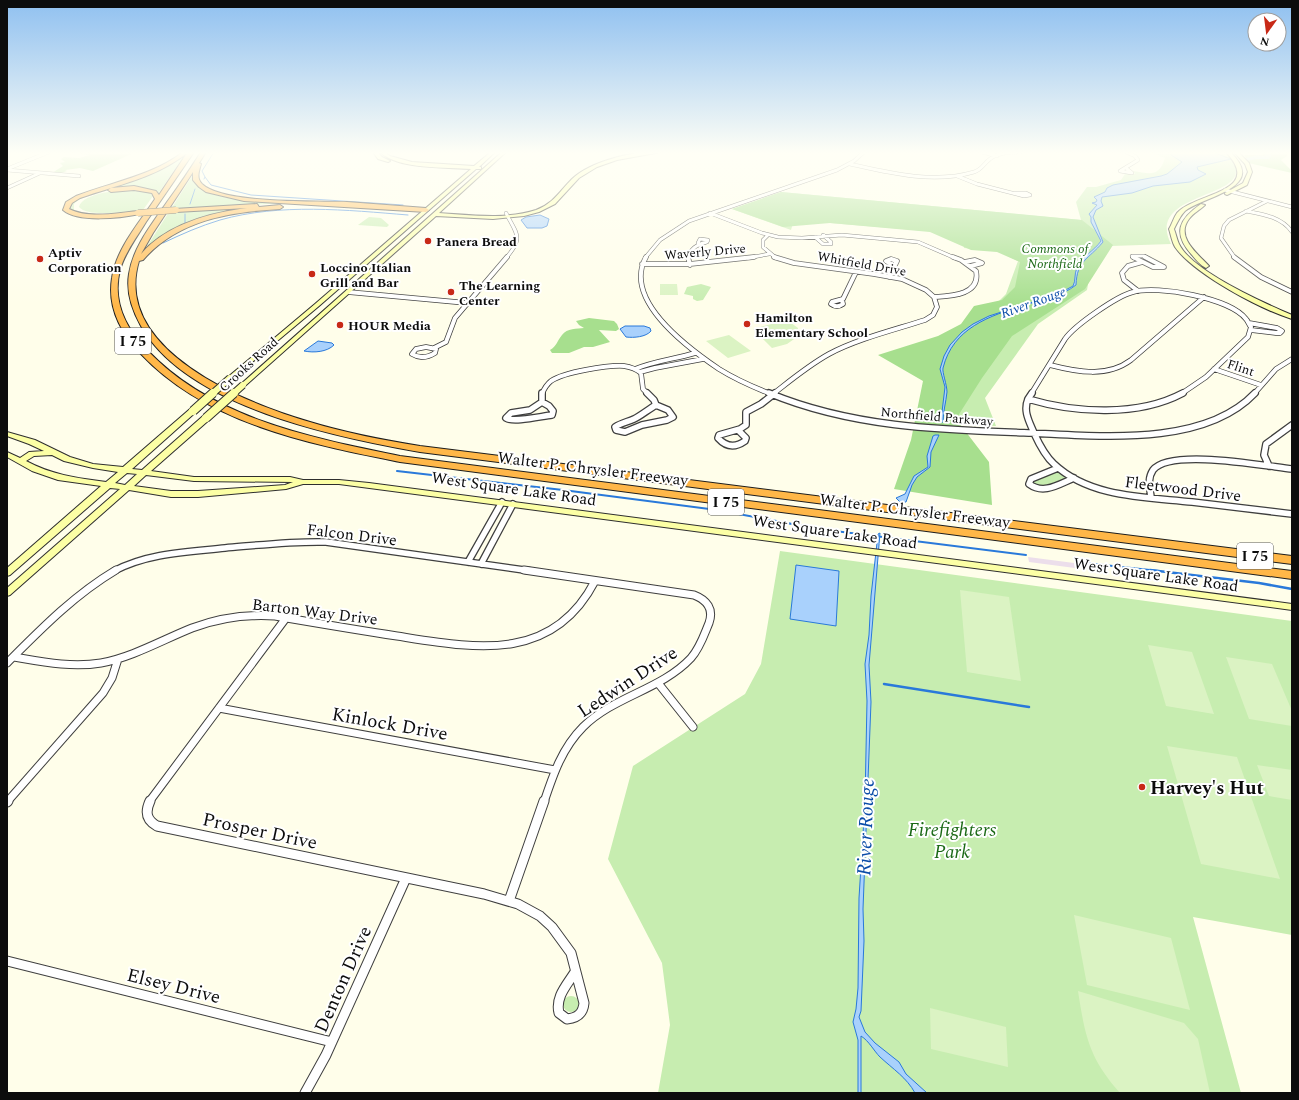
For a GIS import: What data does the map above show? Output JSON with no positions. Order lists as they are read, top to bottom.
{
  "streets": {
    "highway": ["I 75", "Walter P. Chrysler Freeway"],
    "main road": ["Crooks Road", "West Square Lake Road"],
    "street": [
      "Waverly Drive",
      "Whitfield Drive",
      "Flint",
      "Northfield Parkway",
      "Fleetwood Drive",
      "Falcon Drive",
      "Barton Way Drive",
      "Ledwin Drive",
      "Kinlock Drive",
      "Prosper Drive",
      "Denton Drive",
      "Elsey Drive"
    ]
  },
  "crossings": [
    ["Waverly Drive", "Whitfield Drive"],
    ["Waverly Drive", "Northfield Parkway"],
    ["Crooks Road", "West Square Lake Road"],
    ["Flint", "Northfield Parkway"],
    ["Northfield Parkway", "Fleetwood Drive"],
    ["Falcon Drive", "Barton Way Drive"],
    ["Falcon Drive", "Ledwin Drive"],
    ["Barton Way Drive", "Prosper Drive"],
    ["Ledwin Drive", "Kinlock Drive"],
    ["Ledwin Drive", "Prosper Drive"],
    ["Kinlock Drive", "Prosper Drive"],
    ["Prosper Drive", "Denton Drive"],
    ["Denton Drive", "Elsey Drive"]
  ],
  "water": ["River Rouge"],
  "parks": ["Commons of Northfield", "Firefighters Park"],
  "places": [
    "Panera Bread",
    "Aptiv Corporation",
    "Loccino Italian Grill and Bar",
    "The Learning Center",
    "Hamilton Elementary School",
    "HOUR Media",
    "Harvey's Hut"
  ],
  "north": "bottom"
}
